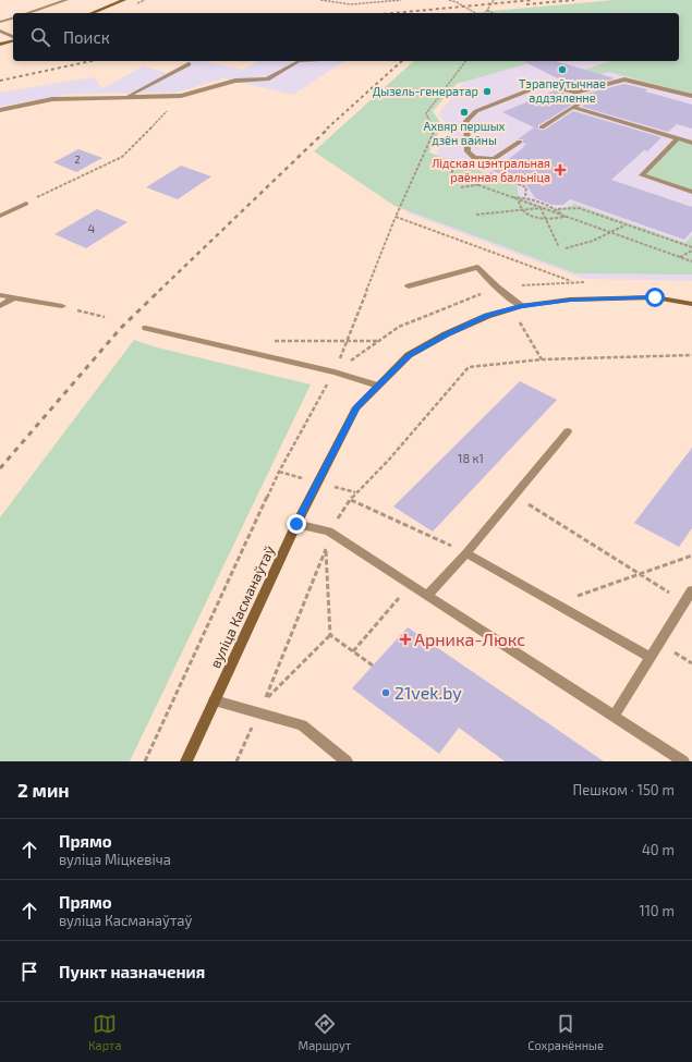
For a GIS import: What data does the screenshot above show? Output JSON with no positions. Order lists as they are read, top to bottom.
{
  "streets": {
    "main road": ["вуліца Касманаўтаў"]
  },
  "places": {
    "other": [
      "Тэрапеўтычнае аддзяленне",
      "Дызель-генератар",
      "Ахвяр першых дзён вайны",
      "21vek.by"
    ],
    "health": ["Лідская цэнтральная раённая бальніца", "Арника-Люкс"]
  },
  "house_numbers": ["2", "4", "18 к1"],
  "page": {
    "search": "Поиск",
    "heading": ["2 мин", "Пешком · 150 m"],
    "list": [
      ["Прямо", "вуліца Міцкевіча", "40 m"],
      ["Прямо", "вуліца Касманаўтаў", "110 m"],
      "Пункт назначения"
    ],
    "nav": ["Карта", "Маршрут", "Сохранённые"]
  }
}
